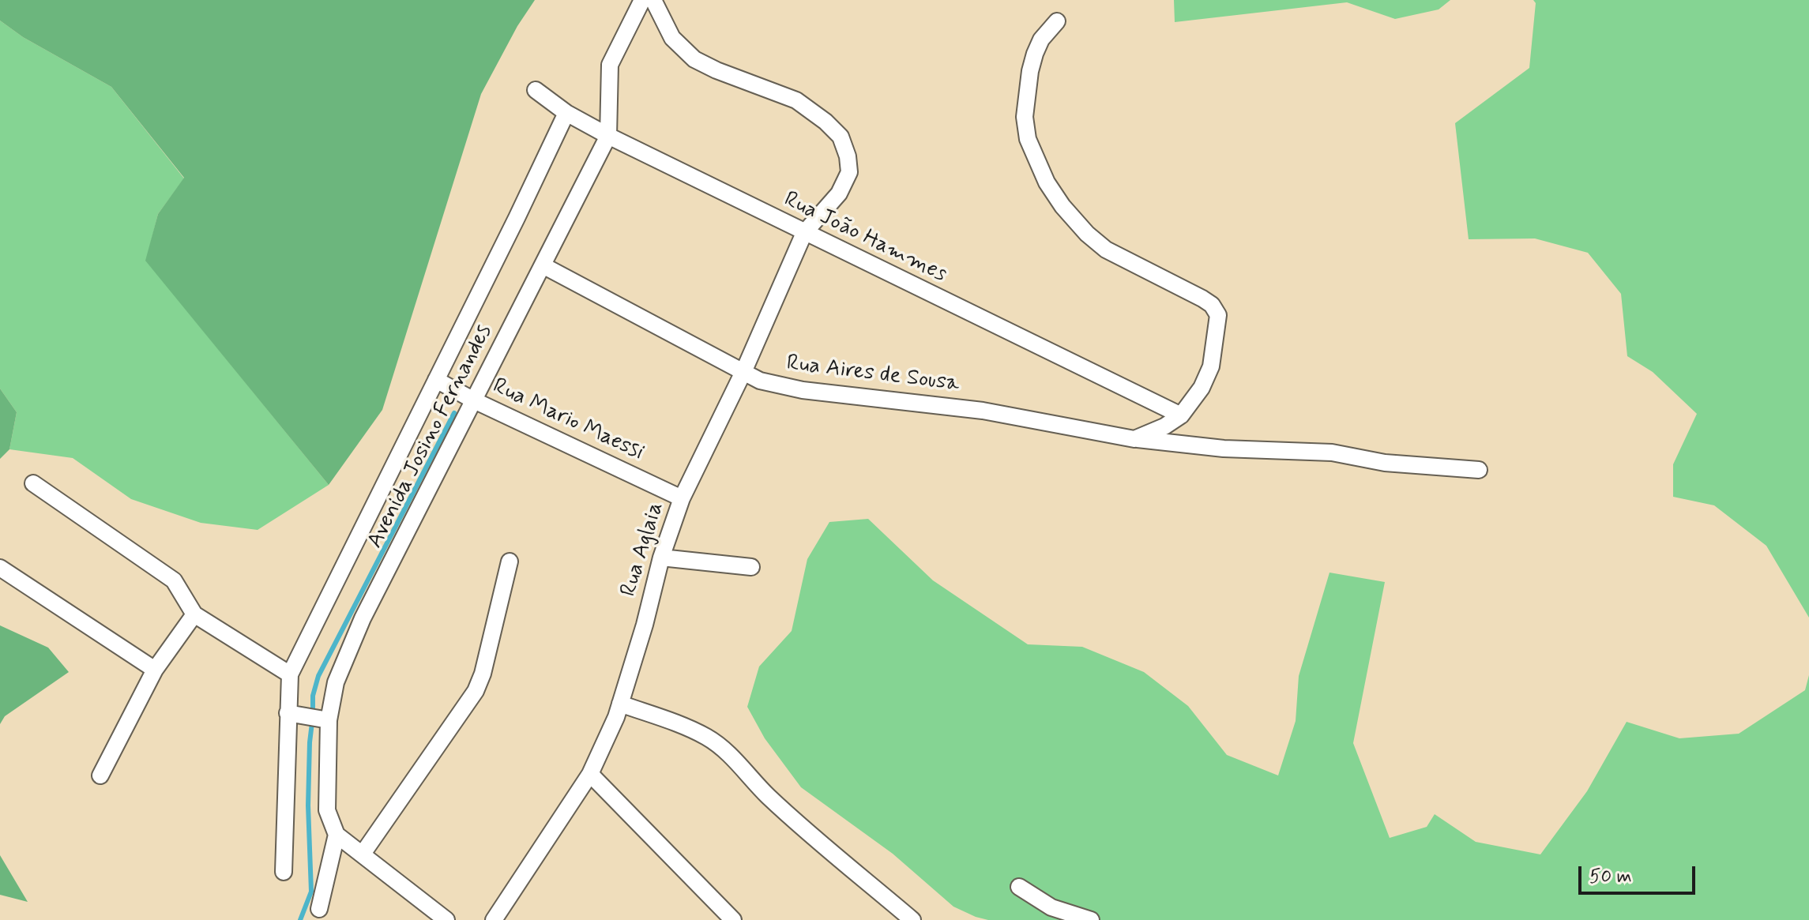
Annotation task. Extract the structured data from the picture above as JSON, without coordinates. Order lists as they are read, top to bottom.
{
  "streets": {
    "street": [
      "Rua João Hammes",
      "Rua Aires de Sousa",
      "Rua Mario Maessi",
      "Avenida Josino Fernandes",
      "Rua Aglaia"
    ]
  },
  "crossings": [
    ["Rua João Hammes", "Avenida Josino Fernandes"],
    ["Rua João Hammes", "Rua Aglaia"],
    ["Rua Aires de Sousa", "Avenida Josino Fernandes"],
    ["Rua Aires de Sousa", "Rua Aglaia"],
    ["Rua Mario Maessi", "Avenida Josino Fernandes"],
    ["Rua Mario Maessi", "Rua Aglaia"]
  ],
  "scale_bar": "50 m"
}
